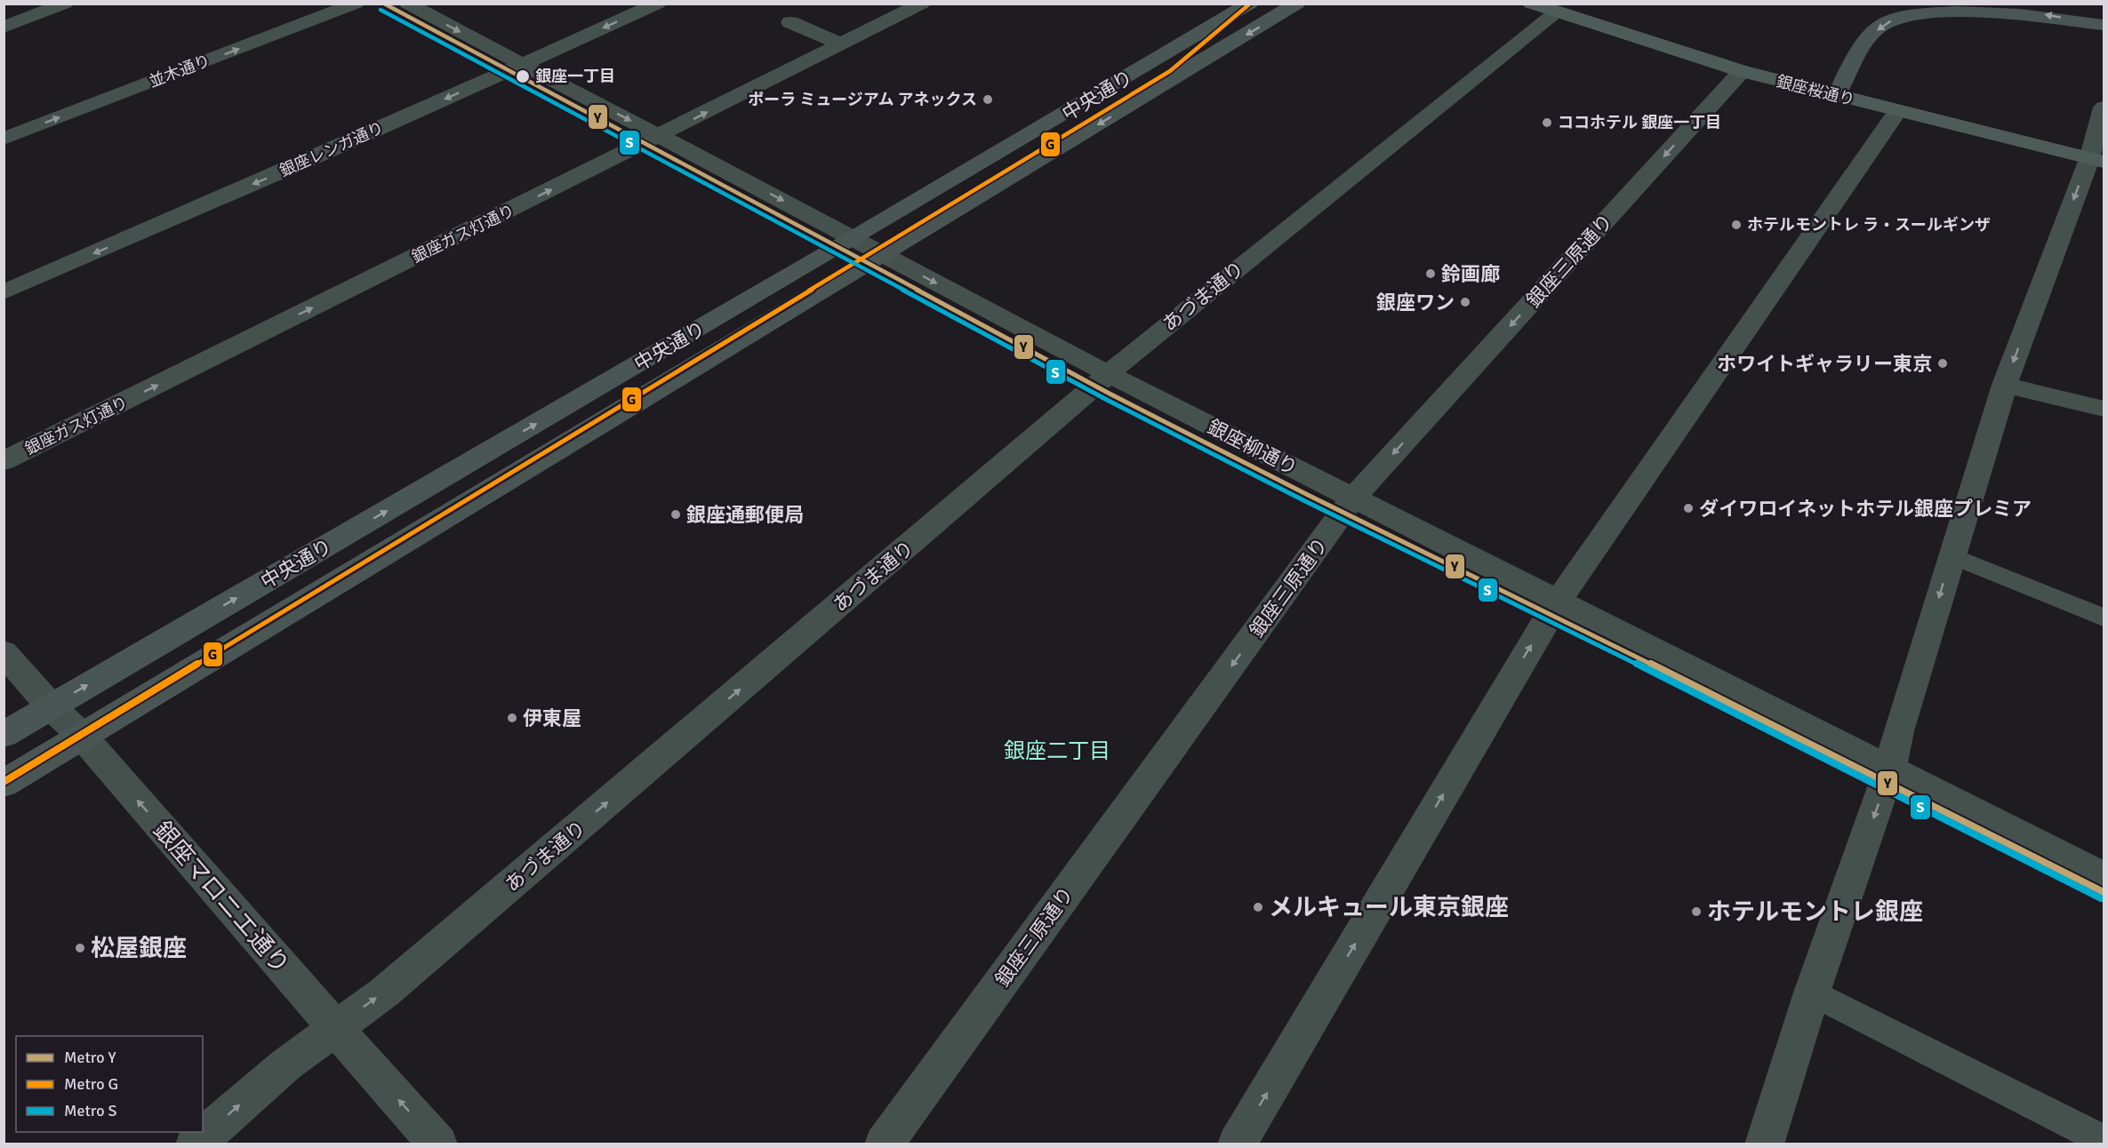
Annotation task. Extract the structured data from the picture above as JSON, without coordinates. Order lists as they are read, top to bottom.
{
  "streets": {
    "highway": ["中央通り"],
    "street": [
      "並木通り",
      "銀座桜通り",
      "銀座レンガ通り",
      "銀座ガス灯通り",
      "銀座三原通り",
      "あづま通り",
      "銀座柳通り",
      "銀座マロニエ通り"
    ]
  },
  "crossings": [
    ["銀座桜通り", "銀座三原通り"],
    ["銀座桜通り", "あづま通り"],
    ["中央通り", "銀座柳通り"],
    ["中央通り", "銀座マロニエ通り"],
    ["銀座レンガ通り", "銀座柳通り"],
    ["銀座ガス灯通り", "銀座柳通り"],
    ["銀座三原通り", "銀座柳通り"],
    ["あづま通り", "銀座柳通り"],
    ["あづま通り", "銀座マロニエ通り"]
  ],
  "one_way": [
    "並木通り",
    "銀座レンガ通り",
    "銀座ガス灯通り",
    "あづま通り",
    "銀座柳通り",
    "銀座マロニエ通り"
  ],
  "districts": ["銀座二丁目"],
  "places": [
    "銀座一丁目",
    "ポーラ ミュージアム アネックス",
    "ココホテル 銀座一丁目",
    "ホテルモントレ ラ・スールギンザ",
    "鈴画廊",
    "銀座ワン",
    "ホワイトギャラリー東京",
    "ダイワロイネットホテル銀座プレミア",
    "銀座通郵便局",
    "伊東屋",
    "メルキュール東京銀座",
    "ホテルモントレ銀座",
    "松屋銀座"
  ],
  "lines": ["metro line Y", "metro line G", "metro line S"],
  "legend": ["Metro Y", "Metro G", "Metro S"]
}
